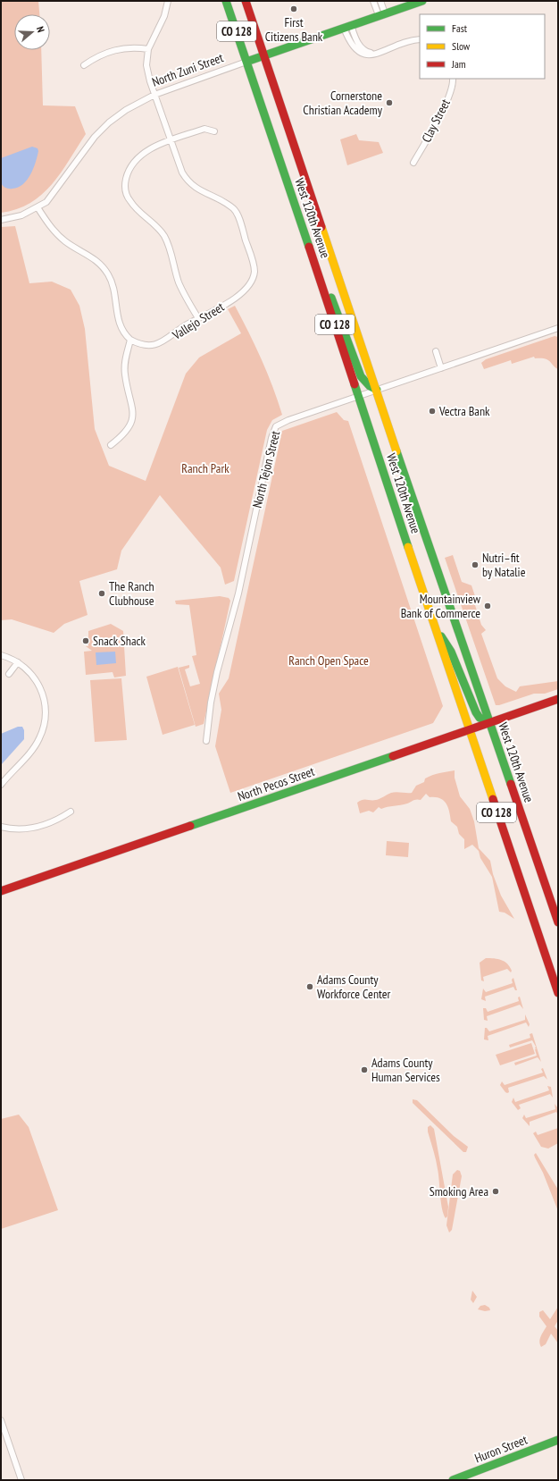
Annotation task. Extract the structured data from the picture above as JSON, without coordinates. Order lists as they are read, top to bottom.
{
  "streets": {
    "main road": [
      "CO 128",
      "North Zuni Street",
      "West 120th Avenue",
      "North Pecos Street",
      "Huron Street"
    ],
    "street": ["Clay Street", "Vallejo Street", "North Tejon Street"]
  },
  "crossings": [
    ["North Zuni Street", "West 120th Avenue"],
    ["West 120th Avenue", "North Tejon Street"],
    ["West 120th Avenue", "North Pecos Street"]
  ],
  "parks": ["Ranch Park", "Ranch Open Space"],
  "places": [
    "First Citizens Bank",
    "Cornerstone Christian Academy",
    "Vectra Bank",
    "Nutri–fit by Natalie",
    "The Ranch Clubhouse",
    "Mountainview Bank of Commerce",
    "Snack Shack",
    "Adams County Workforce Center",
    "Adams County Human Services",
    "Smoking Area"
  ],
  "legend": ["Fast", "Slow", "Jam"],
  "north": "right"
}
